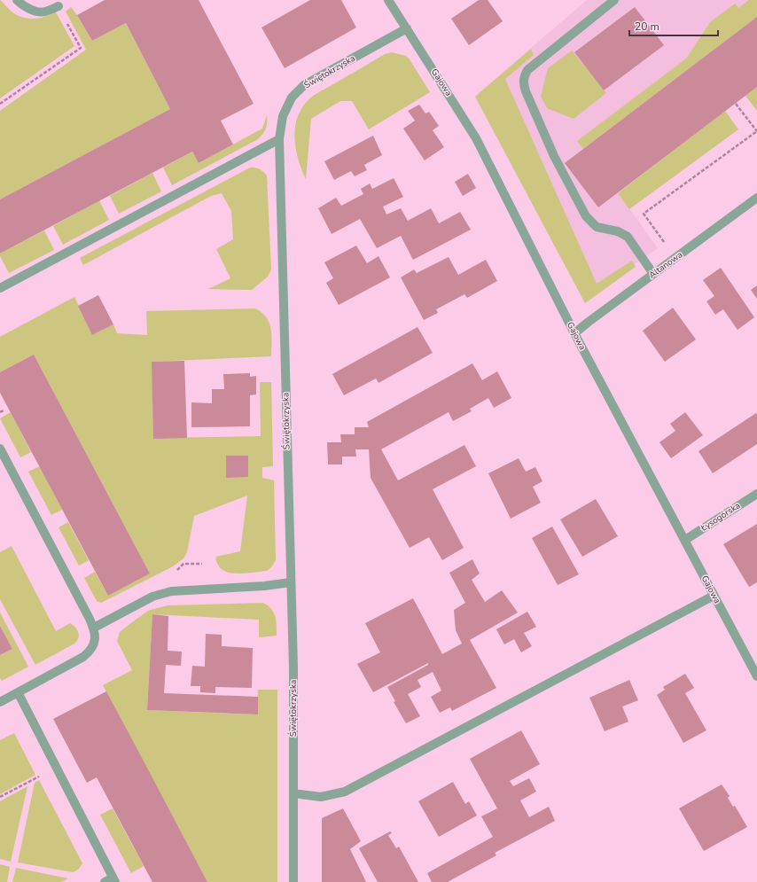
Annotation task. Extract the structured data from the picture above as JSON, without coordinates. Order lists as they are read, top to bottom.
{
  "streets": {
    "street": [
      "Świętokrzyska",
      "Gajowa",
      "Altanowa",
      "Łysogórska"
    ]
  },
  "crossings": [
    ["Świętokrzyska", "Gajowa"],
    ["Gajowa", "Altanowa"],
    ["Gajowa", "Łysogórska"]
  ],
  "scale_bar": "20 m"
}
